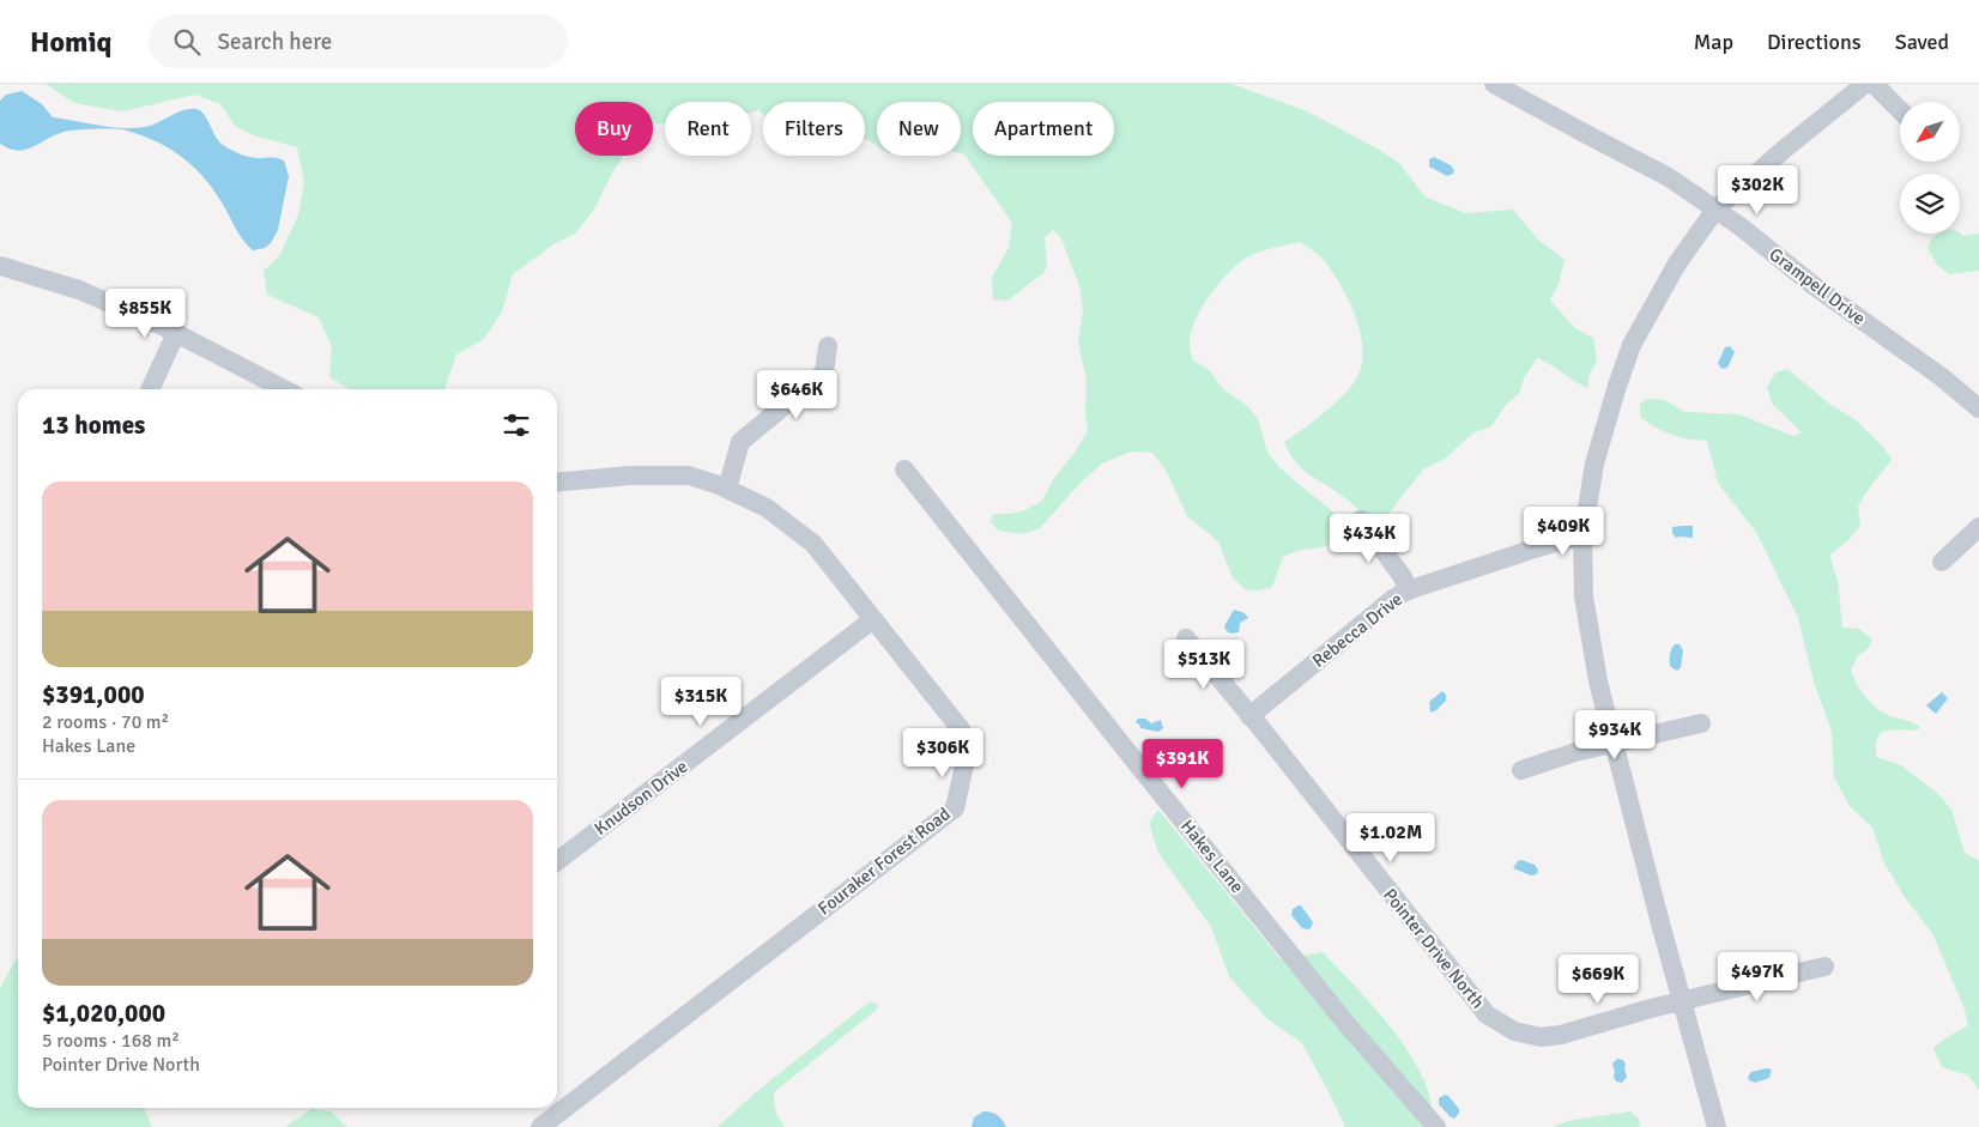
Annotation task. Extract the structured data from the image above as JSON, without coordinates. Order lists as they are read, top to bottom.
{
  "streets": {
    "street": [
      "Grampell Drive",
      "Rebecca Drive",
      "Knudson Drive",
      "Hakes Lane",
      "Fouraker Forest Road",
      "Pointer Drive North"
    ]
  },
  "crossings": [
    ["Rebecca Drive", "Pointer Drive North"],
    ["Knudson Drive", "Fouraker Forest Road"]
  ],
  "north": "bottom left",
  "page": {
    "header": "Homiq",
    "search": "Search here",
    "nav": ["Map", "Directions", "Saved"],
    "chip": [
      "Buy",
      "Rent",
      "Filters",
      "New",
      "Apartment"
    ],
    "price": [
      "$302K",
      "$855K",
      "$646K",
      "$409K",
      "$434K",
      "$513K",
      "$315K",
      "$934K",
      "$306K",
      "$391K",
      "$1.02M",
      "$497K",
      "$669K"
    ],
    "heading": "13 homes",
    "list": [
      {
        "name": "$391,000",
        "note": "2 rooms · 70 m² · Hakes Lane"
      },
      {
        "name": "$1,020,000",
        "note": "5 rooms · 168 m² · Pointer Drive North"
      }
    ]
  }
}
